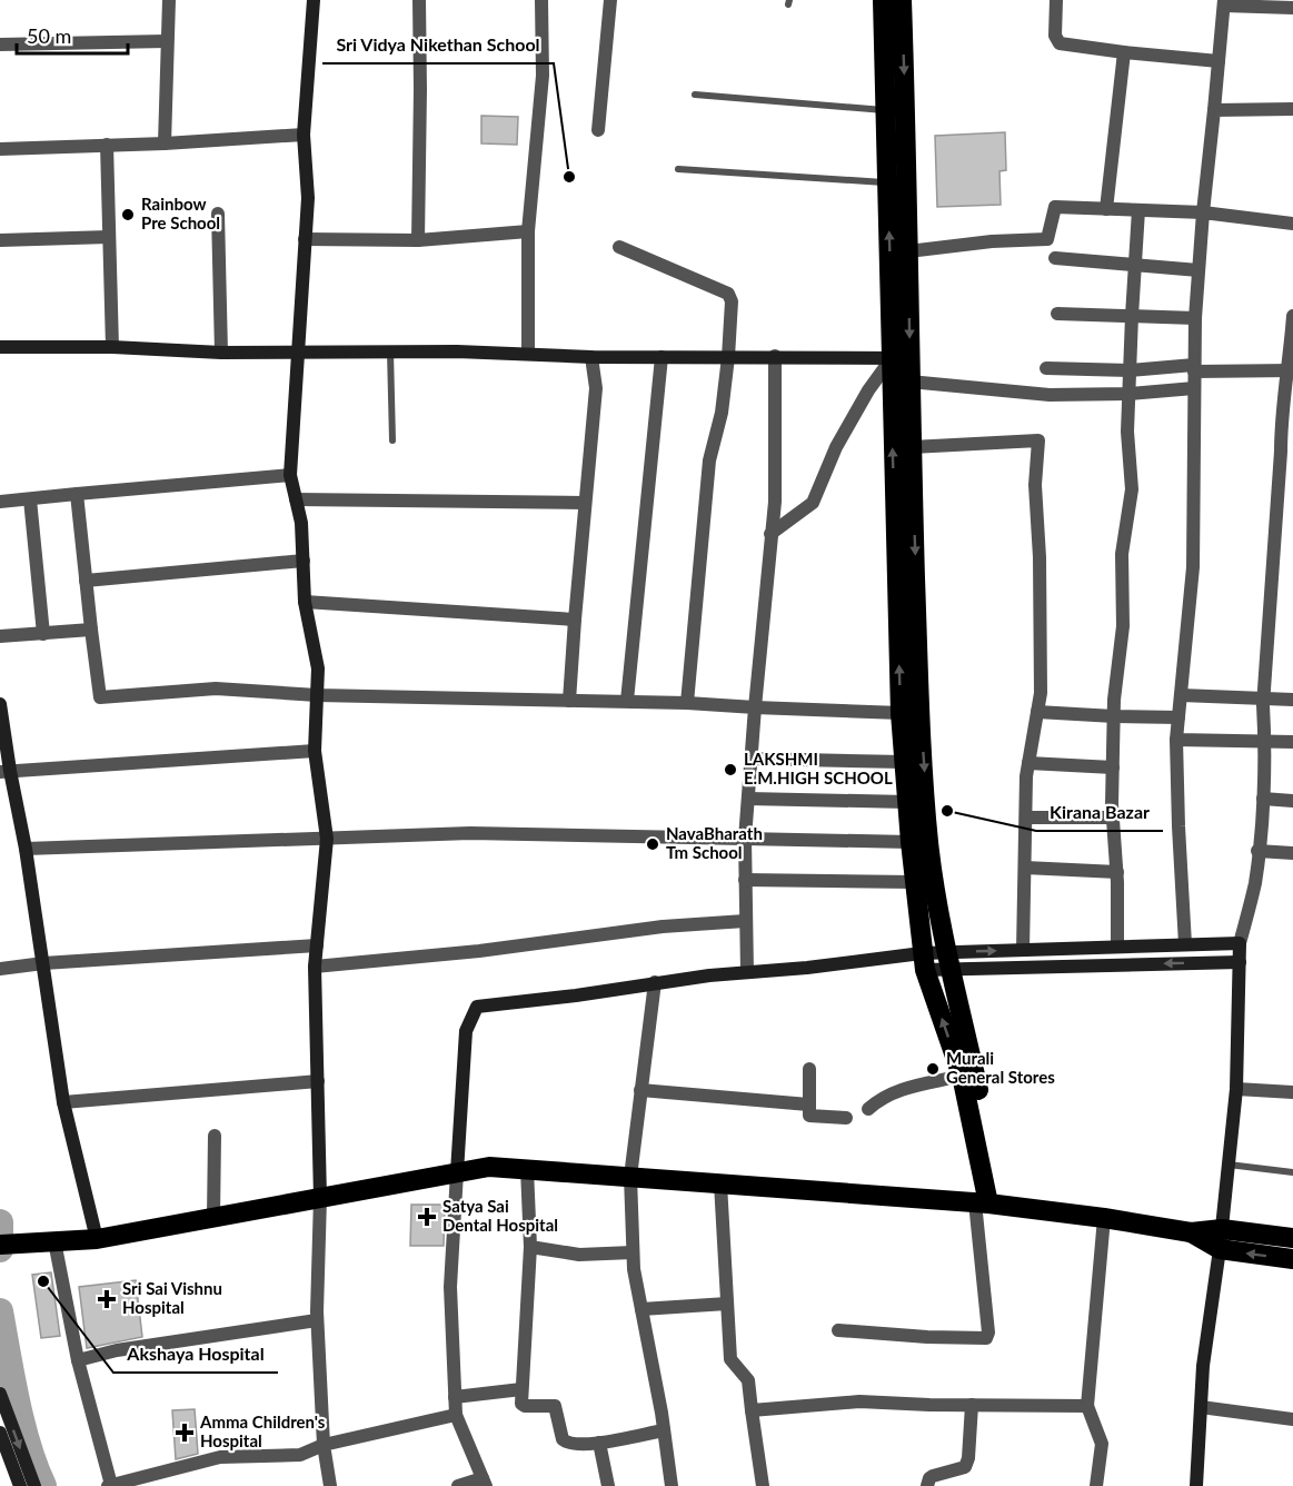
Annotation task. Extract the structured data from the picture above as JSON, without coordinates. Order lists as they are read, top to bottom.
{
  "places": {
    "other": [
      "Sri Vidya Nikethan School",
      "Rainbow Pre School",
      "LAKSHMI E.M.HIGH SCHOOL",
      "Kirana Bazar",
      "NavaBharath Tm School",
      "Murali General Stores",
      "Akshaya Hospital"
    ],
    "health": ["Satya Sai Dental Hospital", "Sri Sai Vishnu Hospital", "Amma Children's Hospital"]
  },
  "scale_bar": "50 m"
}
